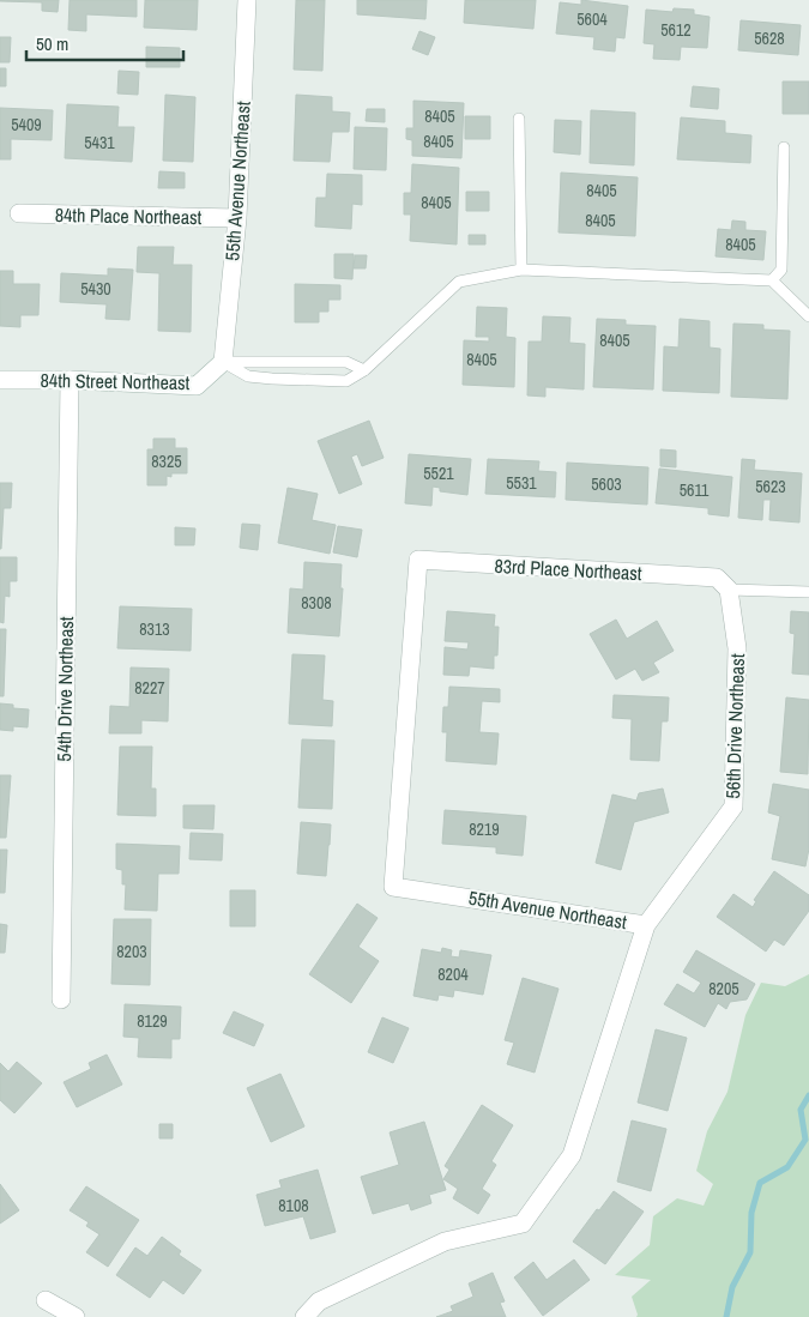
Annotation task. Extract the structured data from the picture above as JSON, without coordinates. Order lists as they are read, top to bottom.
{
  "streets": {
    "street": [
      "55th Avenue Northeast",
      "84th Place Northeast",
      "84th Street Northeast",
      "83rd Place Northeast",
      "54th Drive Northeast",
      "56th Drive Northeast"
    ]
  },
  "crossings": [
    ["55th Avenue Northeast", "84th Place Northeast"],
    ["55th Avenue Northeast", "84th Street Northeast"],
    ["55th Avenue Northeast", "83rd Place Northeast"],
    ["55th Avenue Northeast", "56th Drive Northeast"],
    ["84th Street Northeast", "54th Drive Northeast"],
    ["83rd Place Northeast", "56th Drive Northeast"]
  ],
  "house_numbers": [
    "5604",
    "5612",
    "5628",
    "8405",
    "5409",
    "8405",
    "5431",
    "8405",
    "8405",
    "8405",
    "8405",
    "5430",
    "8405",
    "8405",
    "8325",
    "5521",
    "5531",
    "5603",
    "5623",
    "5611",
    "8308",
    "8313",
    "8227",
    "8219",
    "8203",
    "8204",
    "8205",
    "8129",
    "8108"
  ],
  "scale_bar": "50 m"
}
